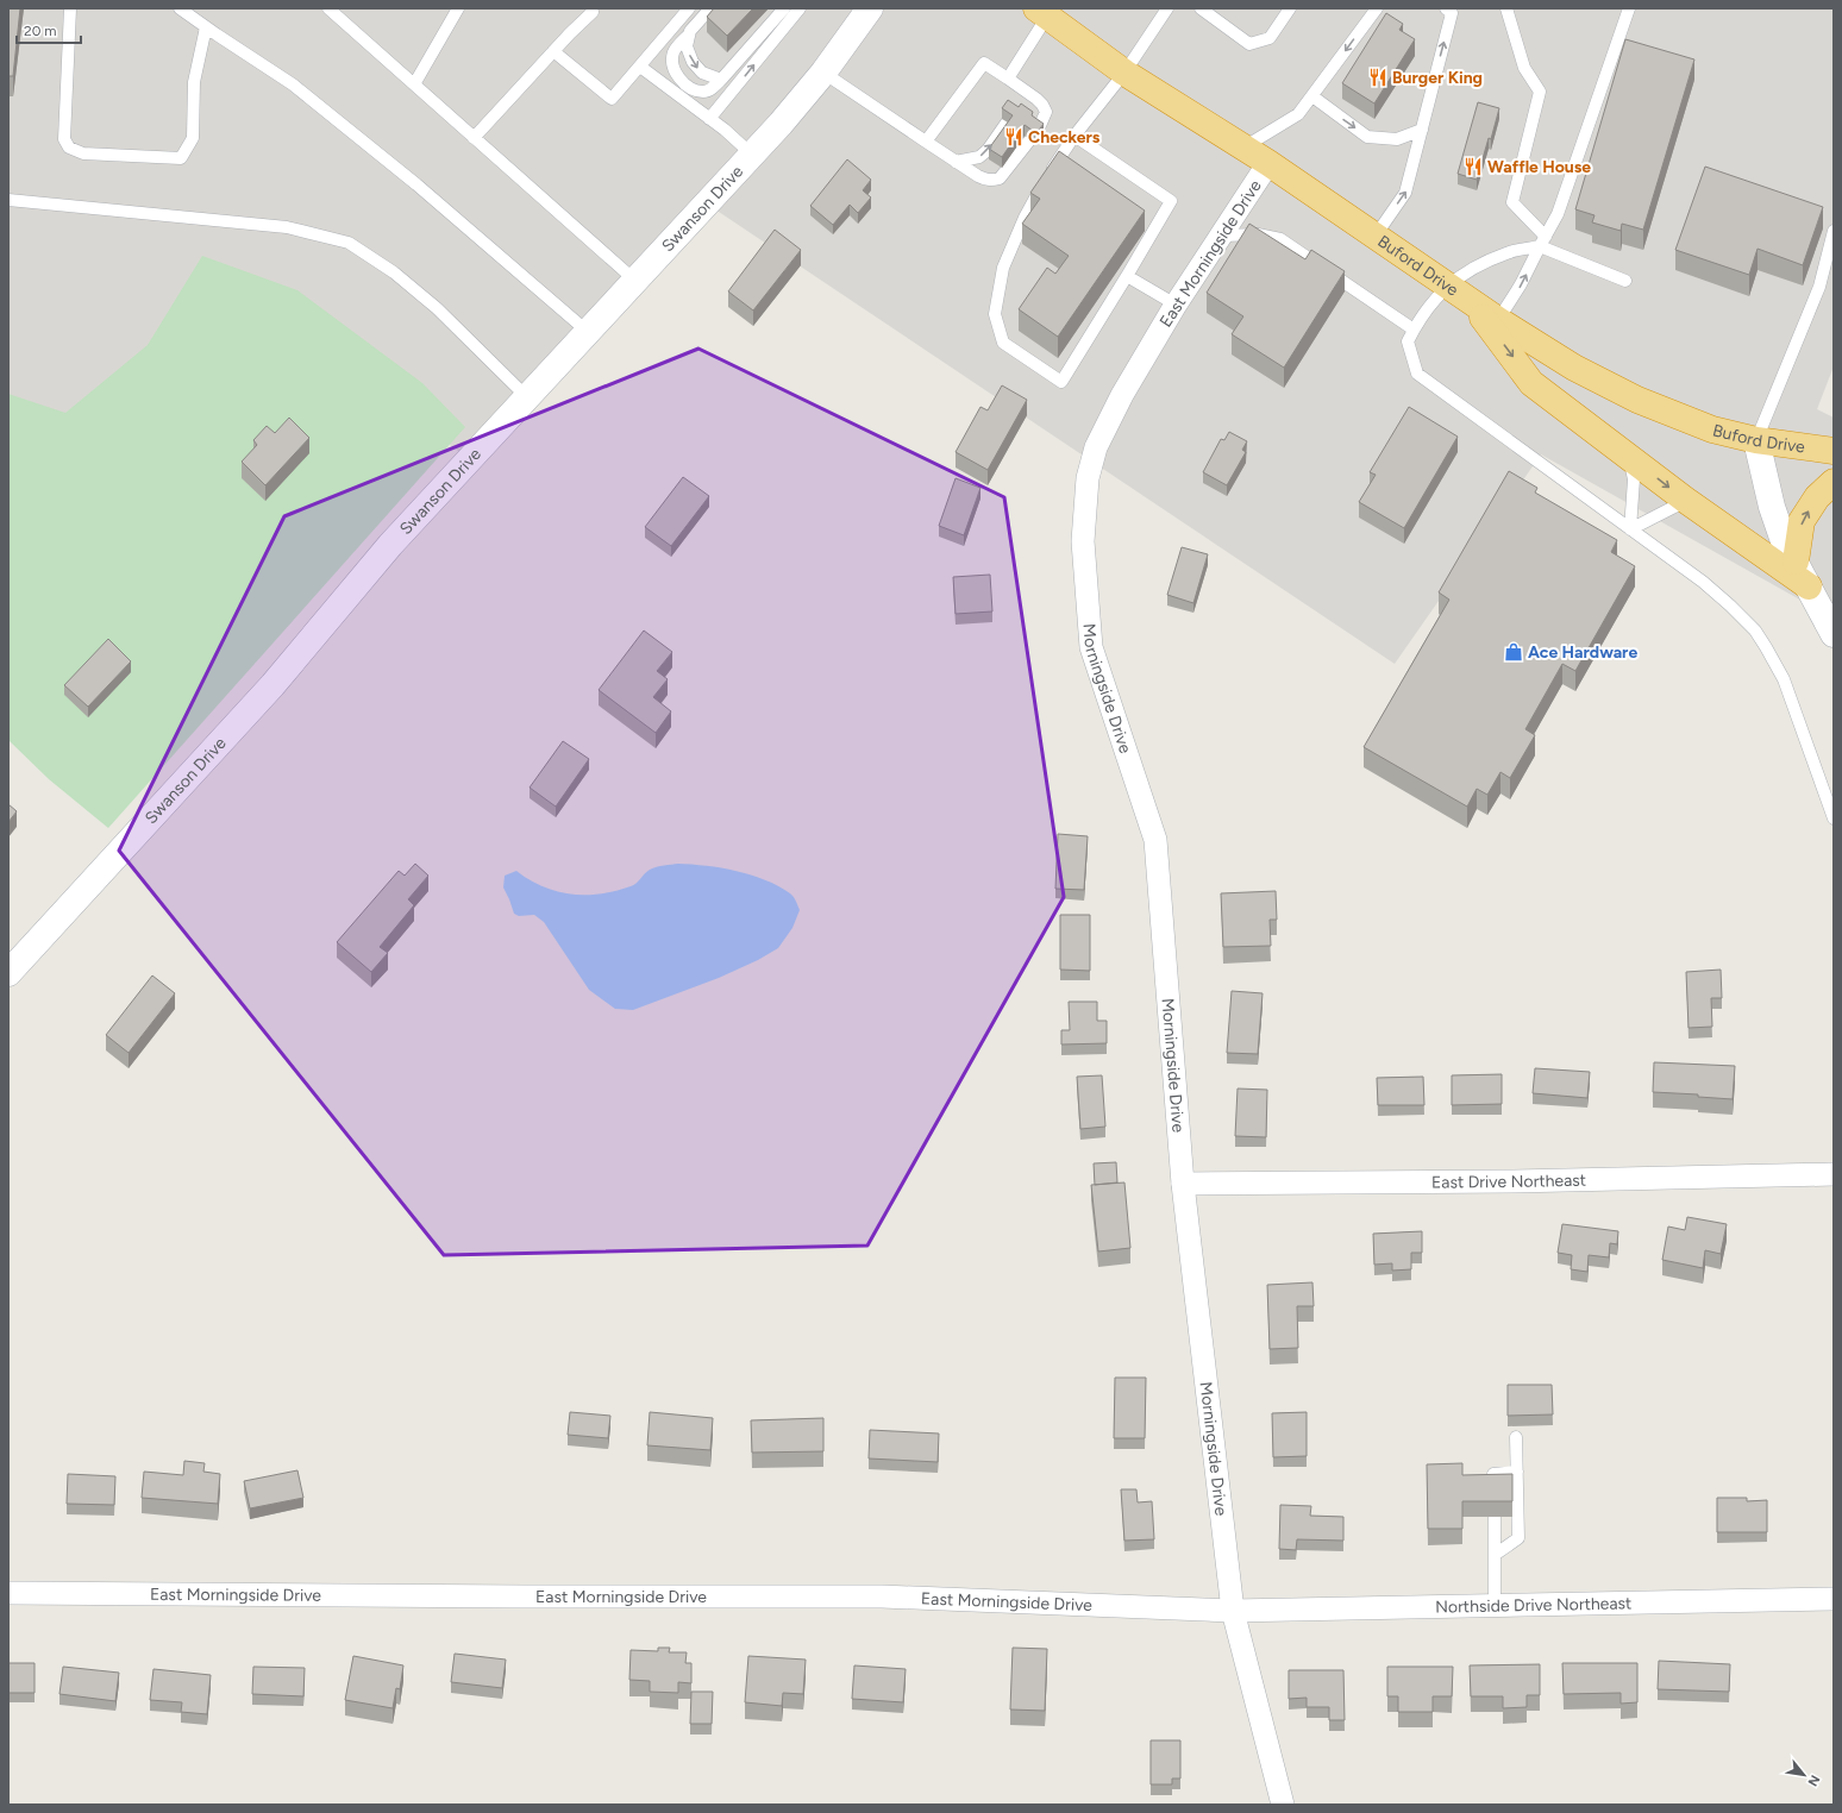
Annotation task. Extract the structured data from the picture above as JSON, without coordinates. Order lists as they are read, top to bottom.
{
  "streets": {
    "highway": ["Buford Drive"],
    "street": [
      "Swanson Drive",
      "East Morningside Drive",
      "Morningside Drive",
      "East Drive Northeast",
      "Northside Drive Northeast"
    ]
  },
  "crossings": [
    ["East Morningside Drive", "Buford Drive"],
    ["East Morningside Drive", "Morningside Drive"],
    ["East Morningside Drive", "Northside Drive Northeast"],
    ["Morningside Drive", "East Drive Northeast"],
    ["Morningside Drive", "Northside Drive Northeast"]
  ],
  "places": {
    "restaurant": ["Burger King", "Checkers", "Waffle House"],
    "shop": ["Ace Hardware"]
  },
  "scale_bar": "20 m",
  "north": "bottom right"
}
